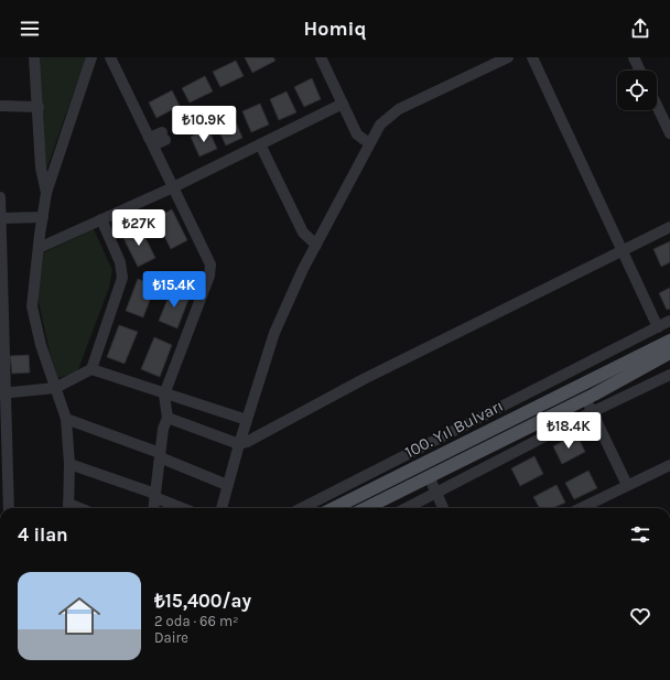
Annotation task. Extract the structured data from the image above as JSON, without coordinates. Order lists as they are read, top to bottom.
{
  "streets": {
    "main road": ["100. Yıl Bulvarı"]
  },
  "page": {
    "header": "Homiq",
    "price": [
      "₺10.9K",
      "₺27K",
      "₺15.4K",
      "₺18.4K"
    ],
    "heading": "4 ilan",
    "list": [
      {
        "name": "₺15,400/ay",
        "note": "2 oda · 66 m² · Daire"
      }
    ]
  }
}
